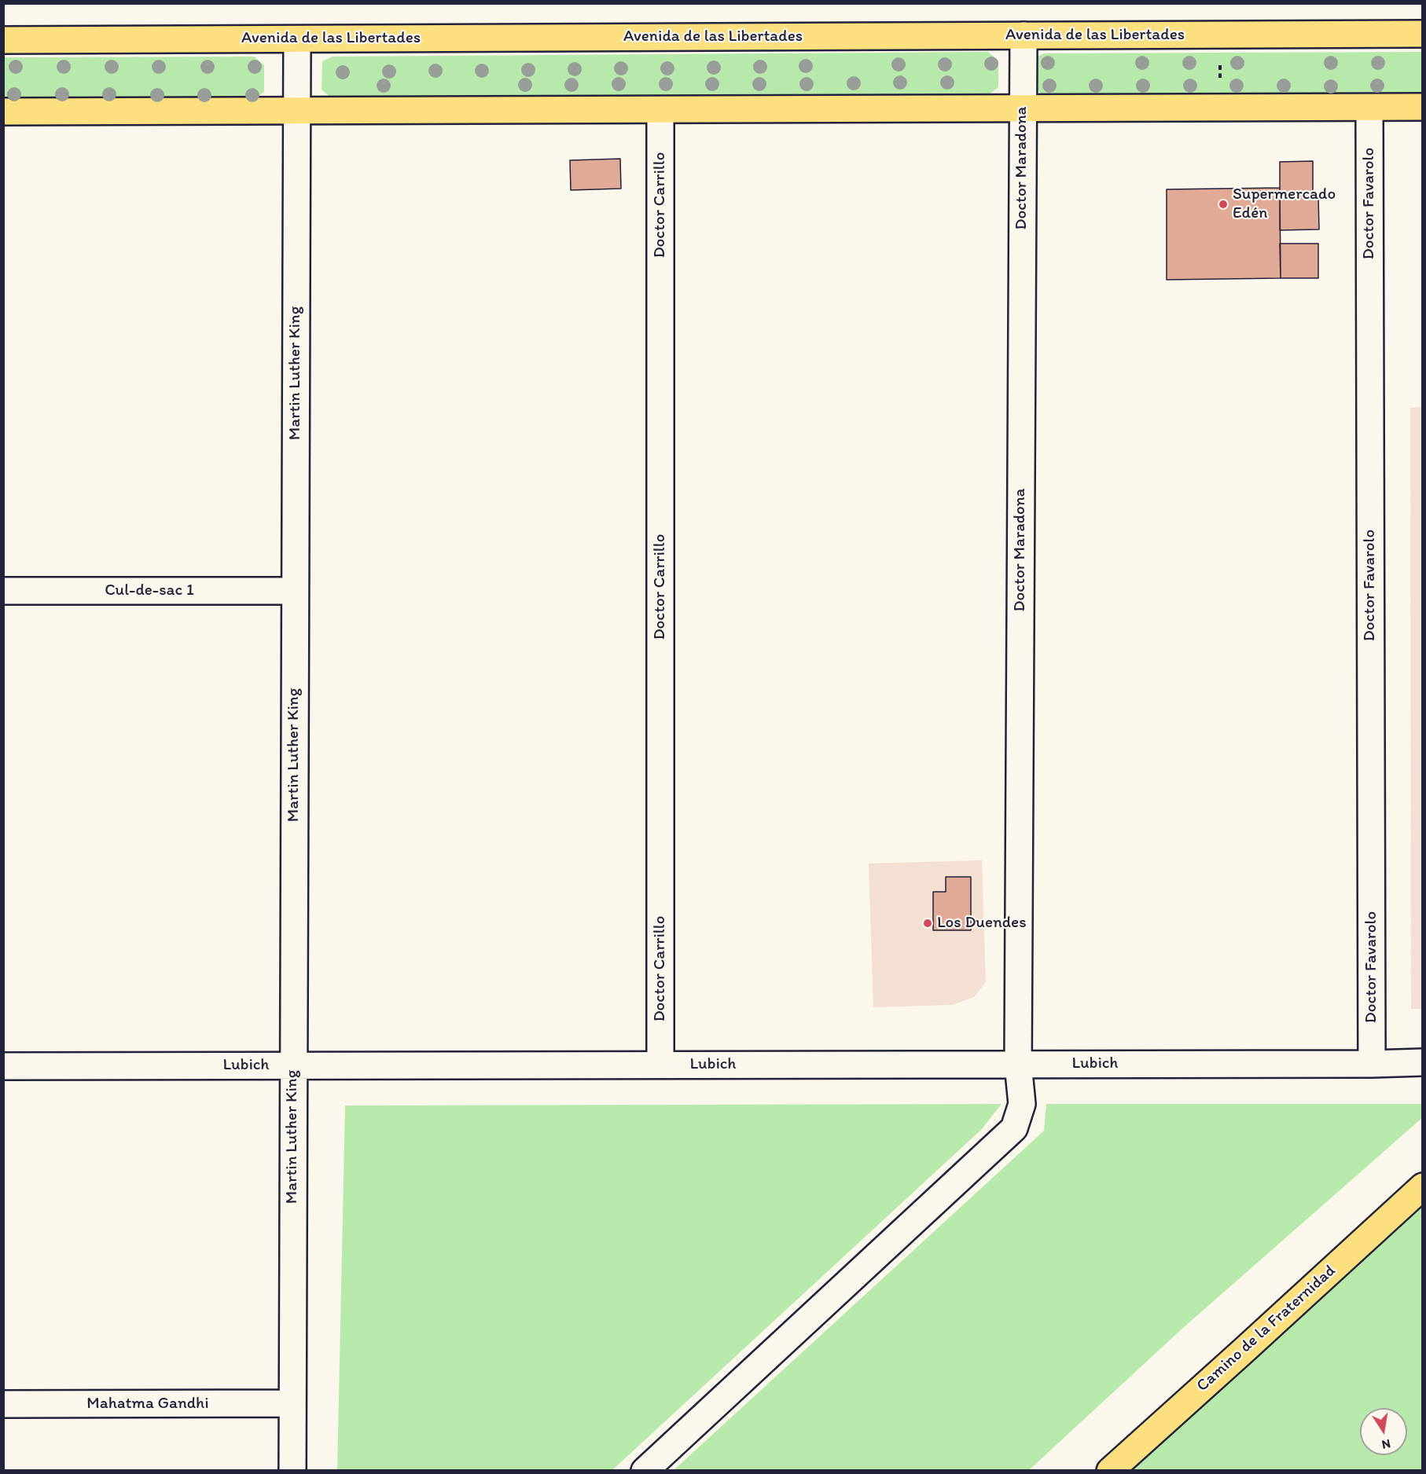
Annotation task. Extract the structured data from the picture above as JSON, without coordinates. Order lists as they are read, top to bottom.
{
  "streets": {
    "main road": ["Avenida de las Libertades", "Camino de la Fraternidad"],
    "street": [
      "Doctor Maradona",
      "Doctor Favarolo",
      "Doctor Carrillo",
      "Martin Luther King",
      "Cul-de-sac 1",
      "Lubich",
      "Mahatma Gandhi"
    ]
  },
  "crossings": [
    ["Avenida de las Libertades", "Doctor Maradona"],
    ["Avenida de las Libertades", "Martin Luther King"],
    ["Doctor Maradona", "Lubich"],
    ["Doctor Favarolo", "Lubich"],
    ["Doctor Carrillo", "Lubich"],
    ["Martin Luther King", "Cul-de-sac 1"],
    ["Martin Luther King", "Lubich"],
    ["Martin Luther King", "Mahatma Gandhi"]
  ],
  "places": ["Supermercado Edén", "Los Duendes"],
  "north": "bottom"
}
